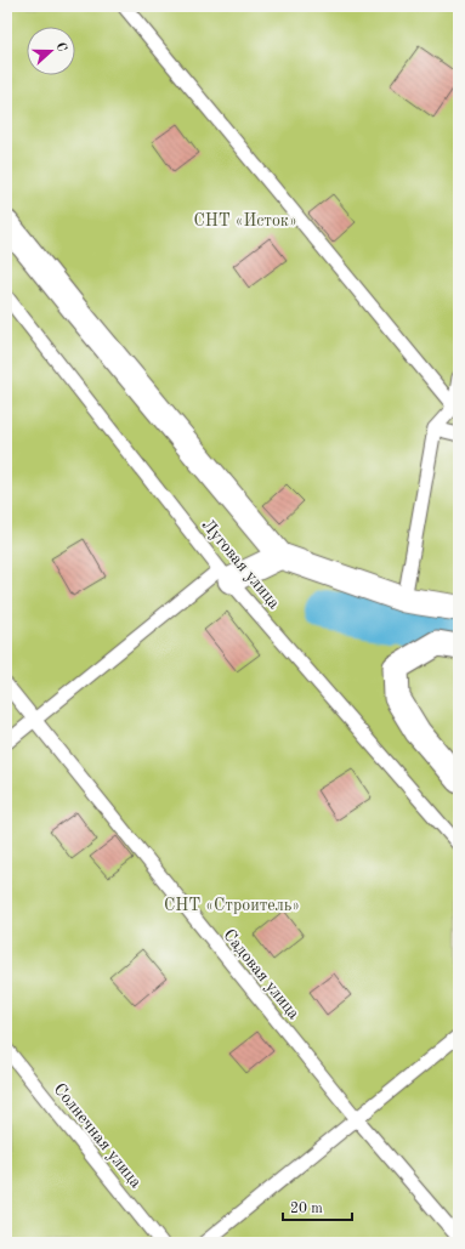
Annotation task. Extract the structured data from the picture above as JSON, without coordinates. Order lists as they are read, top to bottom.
{
  "streets": {
    "lane": ["Луговая улица", "Садовая улица", "Солнечная улица"]
  },
  "parks": ["СНТ «Исток»", "СНТ «Строитель»"],
  "scale_bar": "20 m",
  "north": "right"
}
